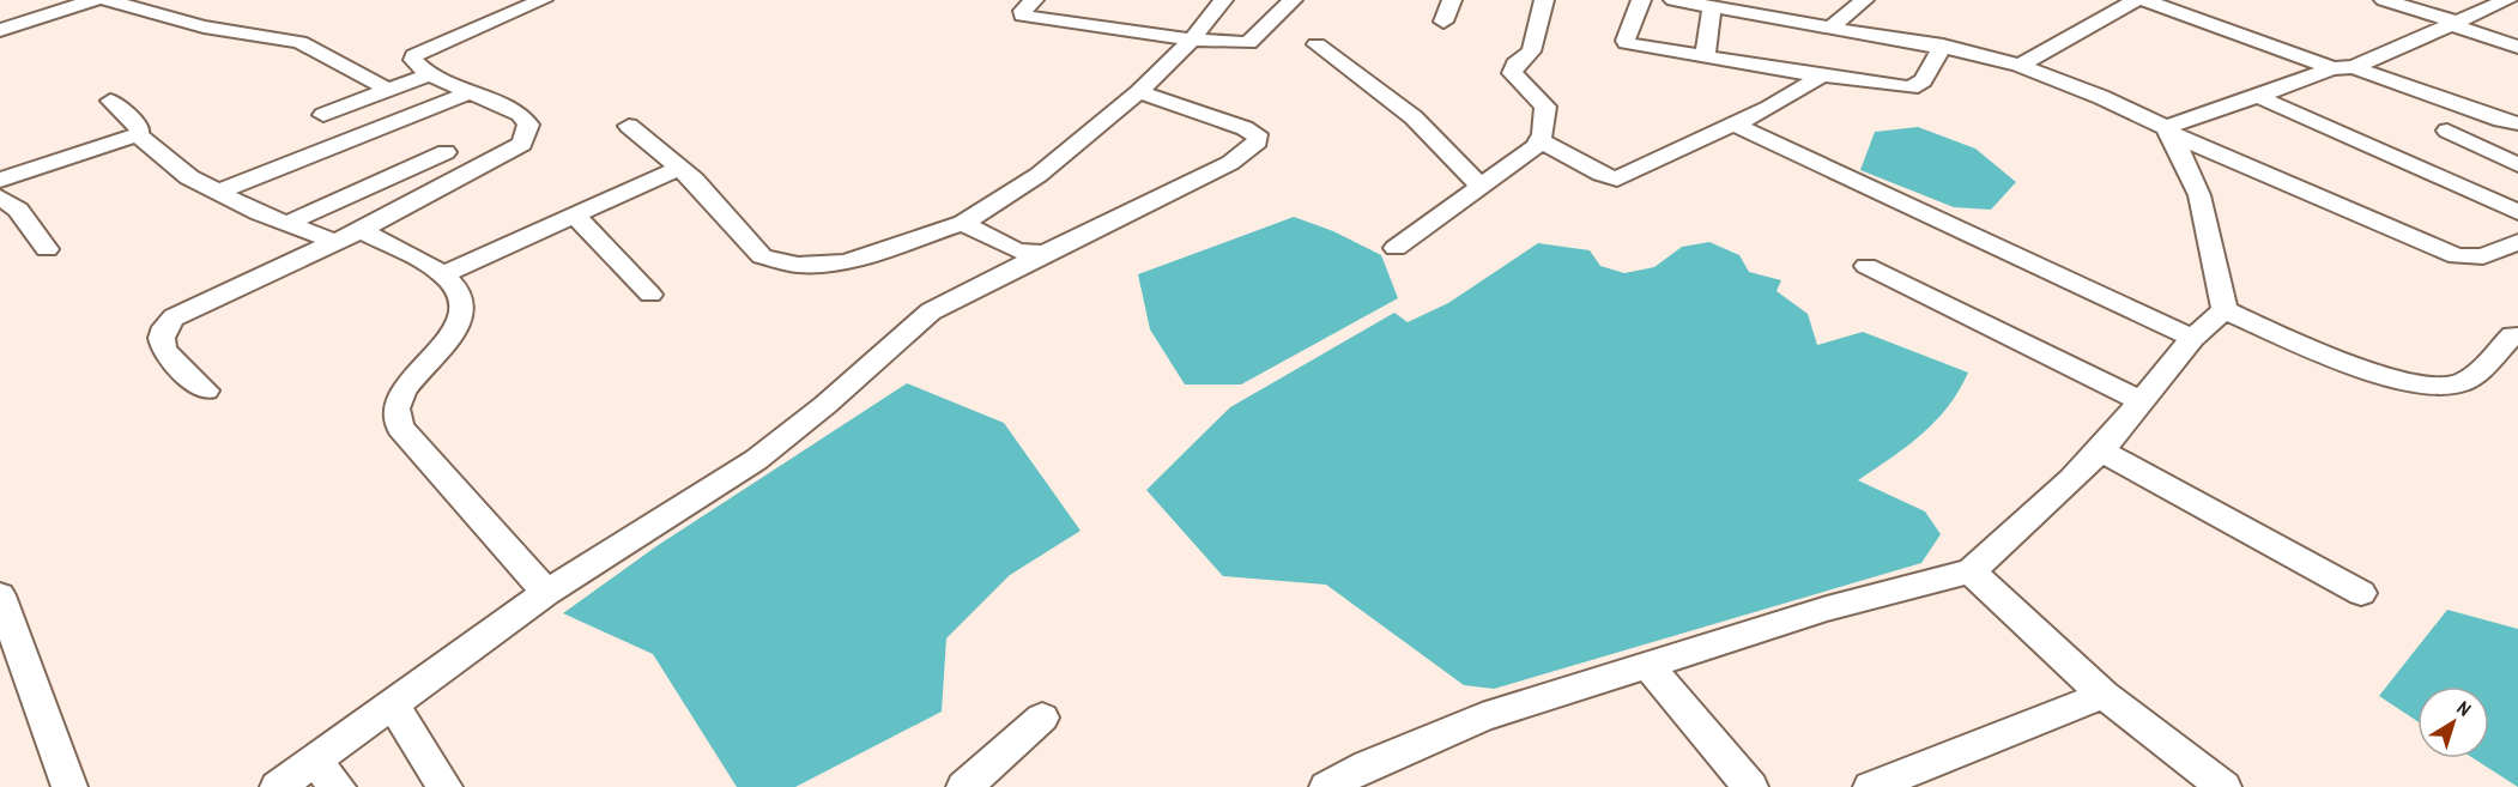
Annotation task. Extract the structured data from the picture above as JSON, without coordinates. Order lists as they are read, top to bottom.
{
  "north": "top right"
}
